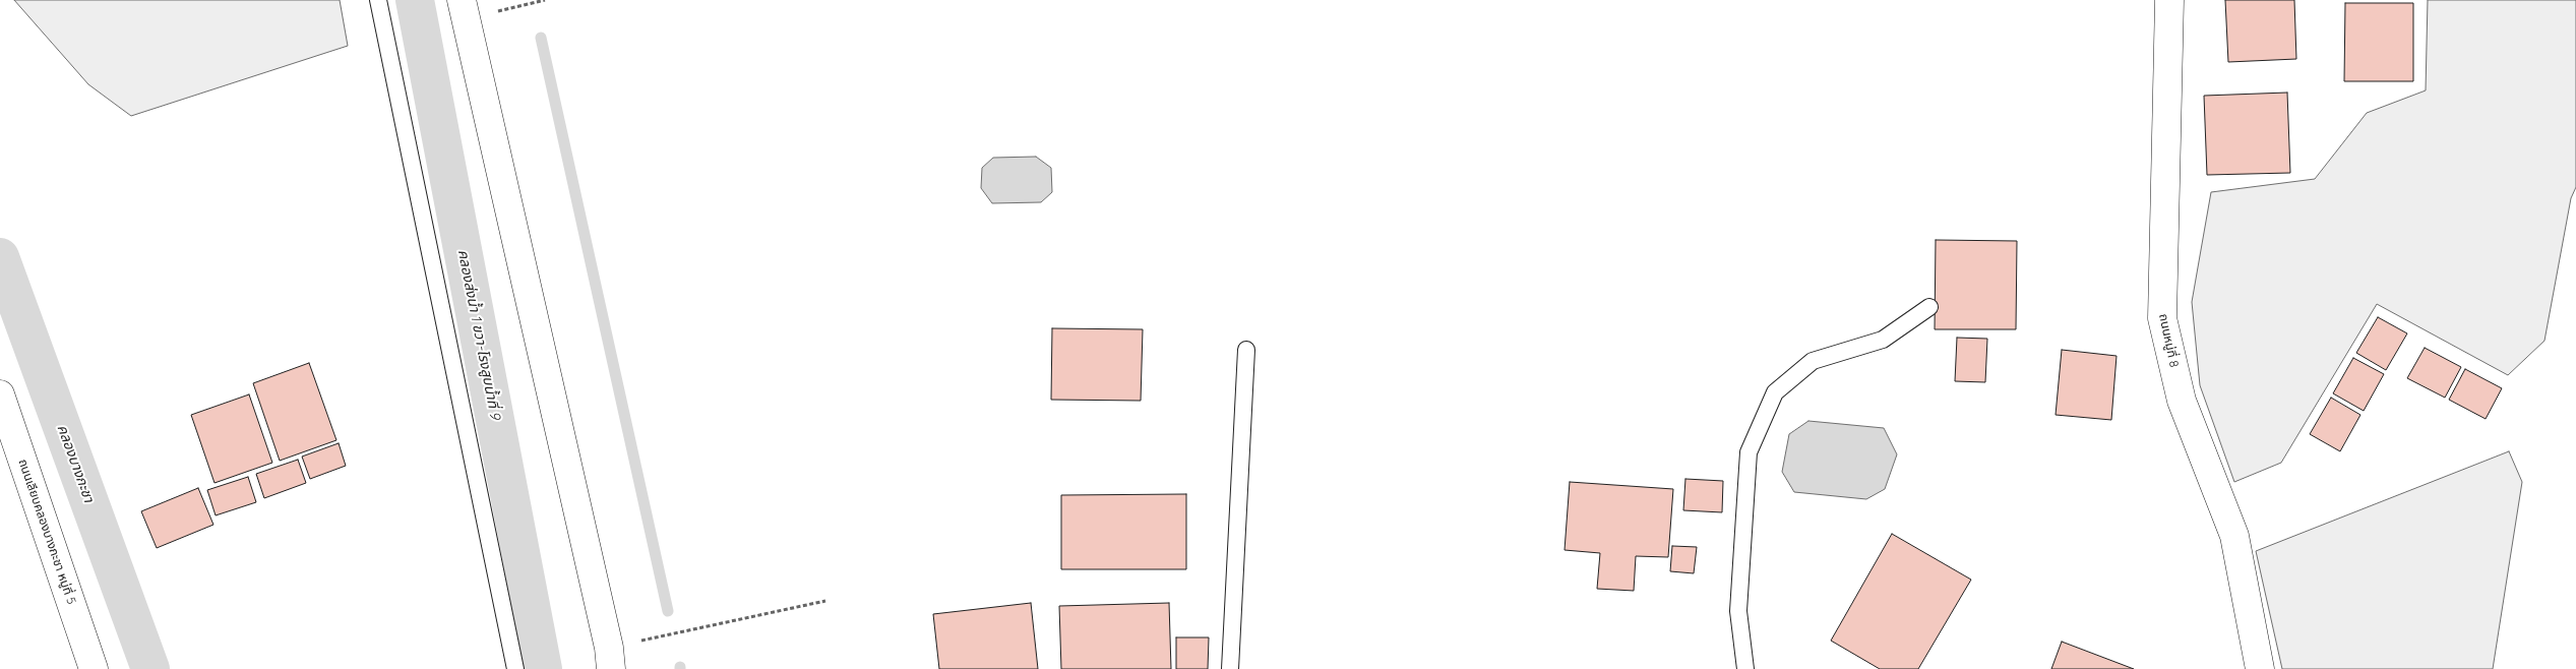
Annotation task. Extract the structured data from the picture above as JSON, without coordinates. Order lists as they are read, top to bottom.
{
  "streets": {
    "street": ["ถนนหมู่ที่ 8", "ถนนเลียบคลองบางกะชา หมู่ที่ 5"]
  },
  "water": ["คลองส่งน้ำ 1 ขวา-โรงสูบน้ำที่ 9", "คลองบางกะชา"]
}
